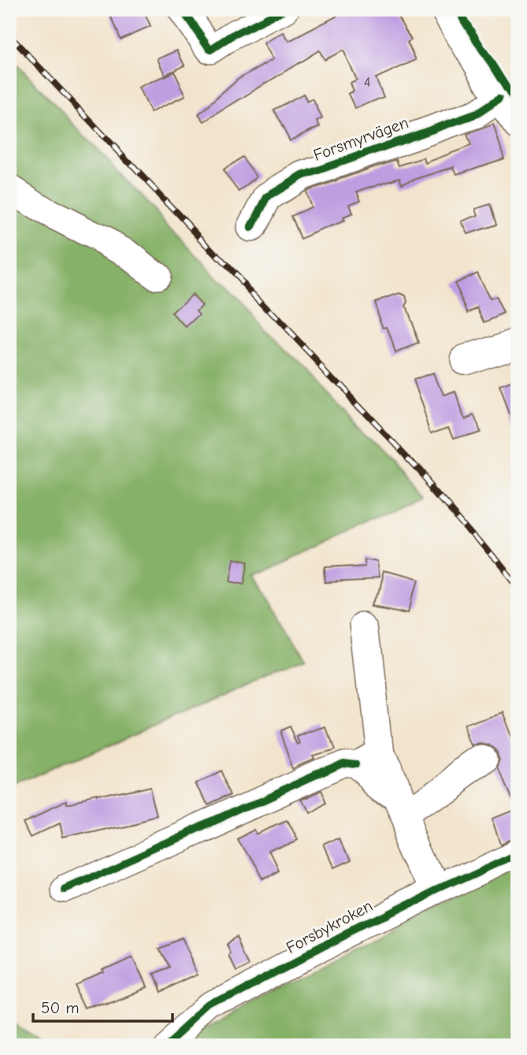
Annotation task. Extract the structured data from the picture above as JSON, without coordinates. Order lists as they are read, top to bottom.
{
  "streets": {
    "street": ["Forsmyrvägen", "Forsbykroken"]
  },
  "house_numbers": ["4"],
  "scale_bar": "50 m"
}
